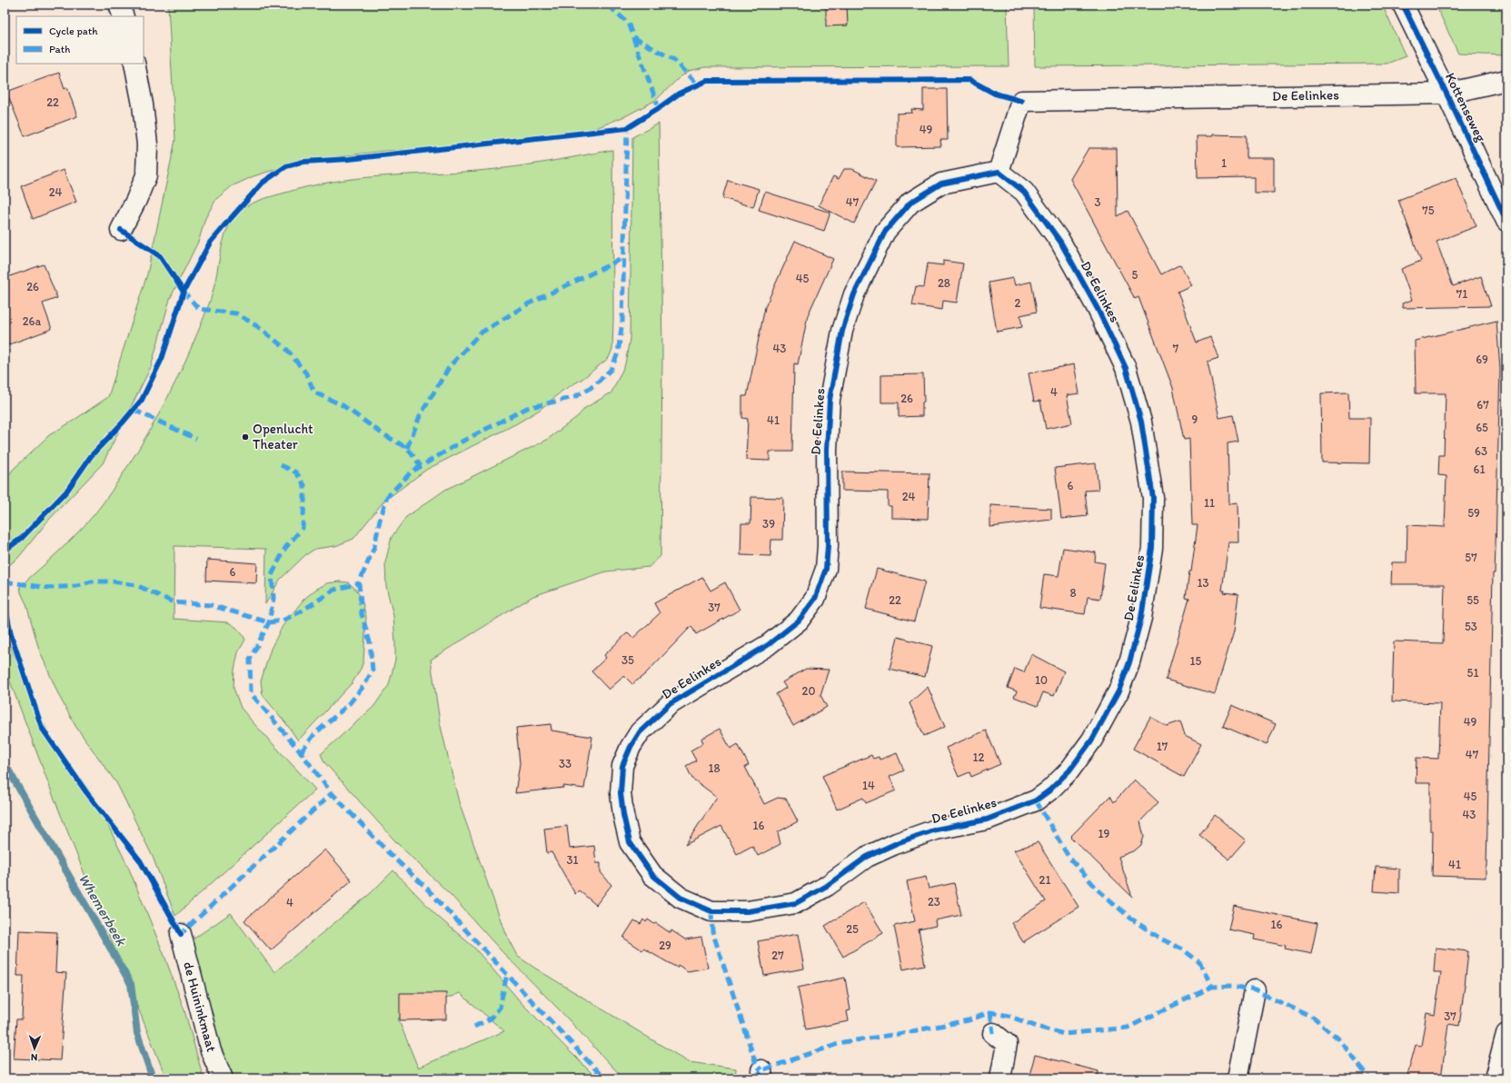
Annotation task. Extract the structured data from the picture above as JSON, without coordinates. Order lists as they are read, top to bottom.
{
  "streets": {
    "street": ["De Eelinkes", "Kottenseweg", "de Huininkmaat"]
  },
  "crossings": [
    ["De Eelinkes", "Kottenseweg"]
  ],
  "water": ["Whemerbeek"],
  "places": ["Openlucht Theater"],
  "house_numbers": [
    "22",
    "49",
    "1",
    "24",
    "47",
    "3",
    "75",
    "5",
    "45",
    "28",
    "26",
    "71",
    "2",
    "26a",
    "43",
    "7",
    "69",
    "4",
    "26",
    "67",
    "9",
    "41",
    "65",
    "63",
    "61",
    "6",
    "24",
    "11",
    "59",
    "39",
    "57",
    "6",
    "13",
    "8",
    "22",
    "55",
    "37",
    "53",
    "35",
    "15",
    "51",
    "10",
    "20",
    "49",
    "17",
    "47",
    "12",
    "33",
    "18",
    "14",
    "45",
    "43",
    "16",
    "19",
    "31",
    "41",
    "21",
    "23",
    "4",
    "16",
    "25",
    "29",
    "27",
    "37"
  ],
  "legend": ["Cycle path", "Path"],
  "north": "bottom"
}
